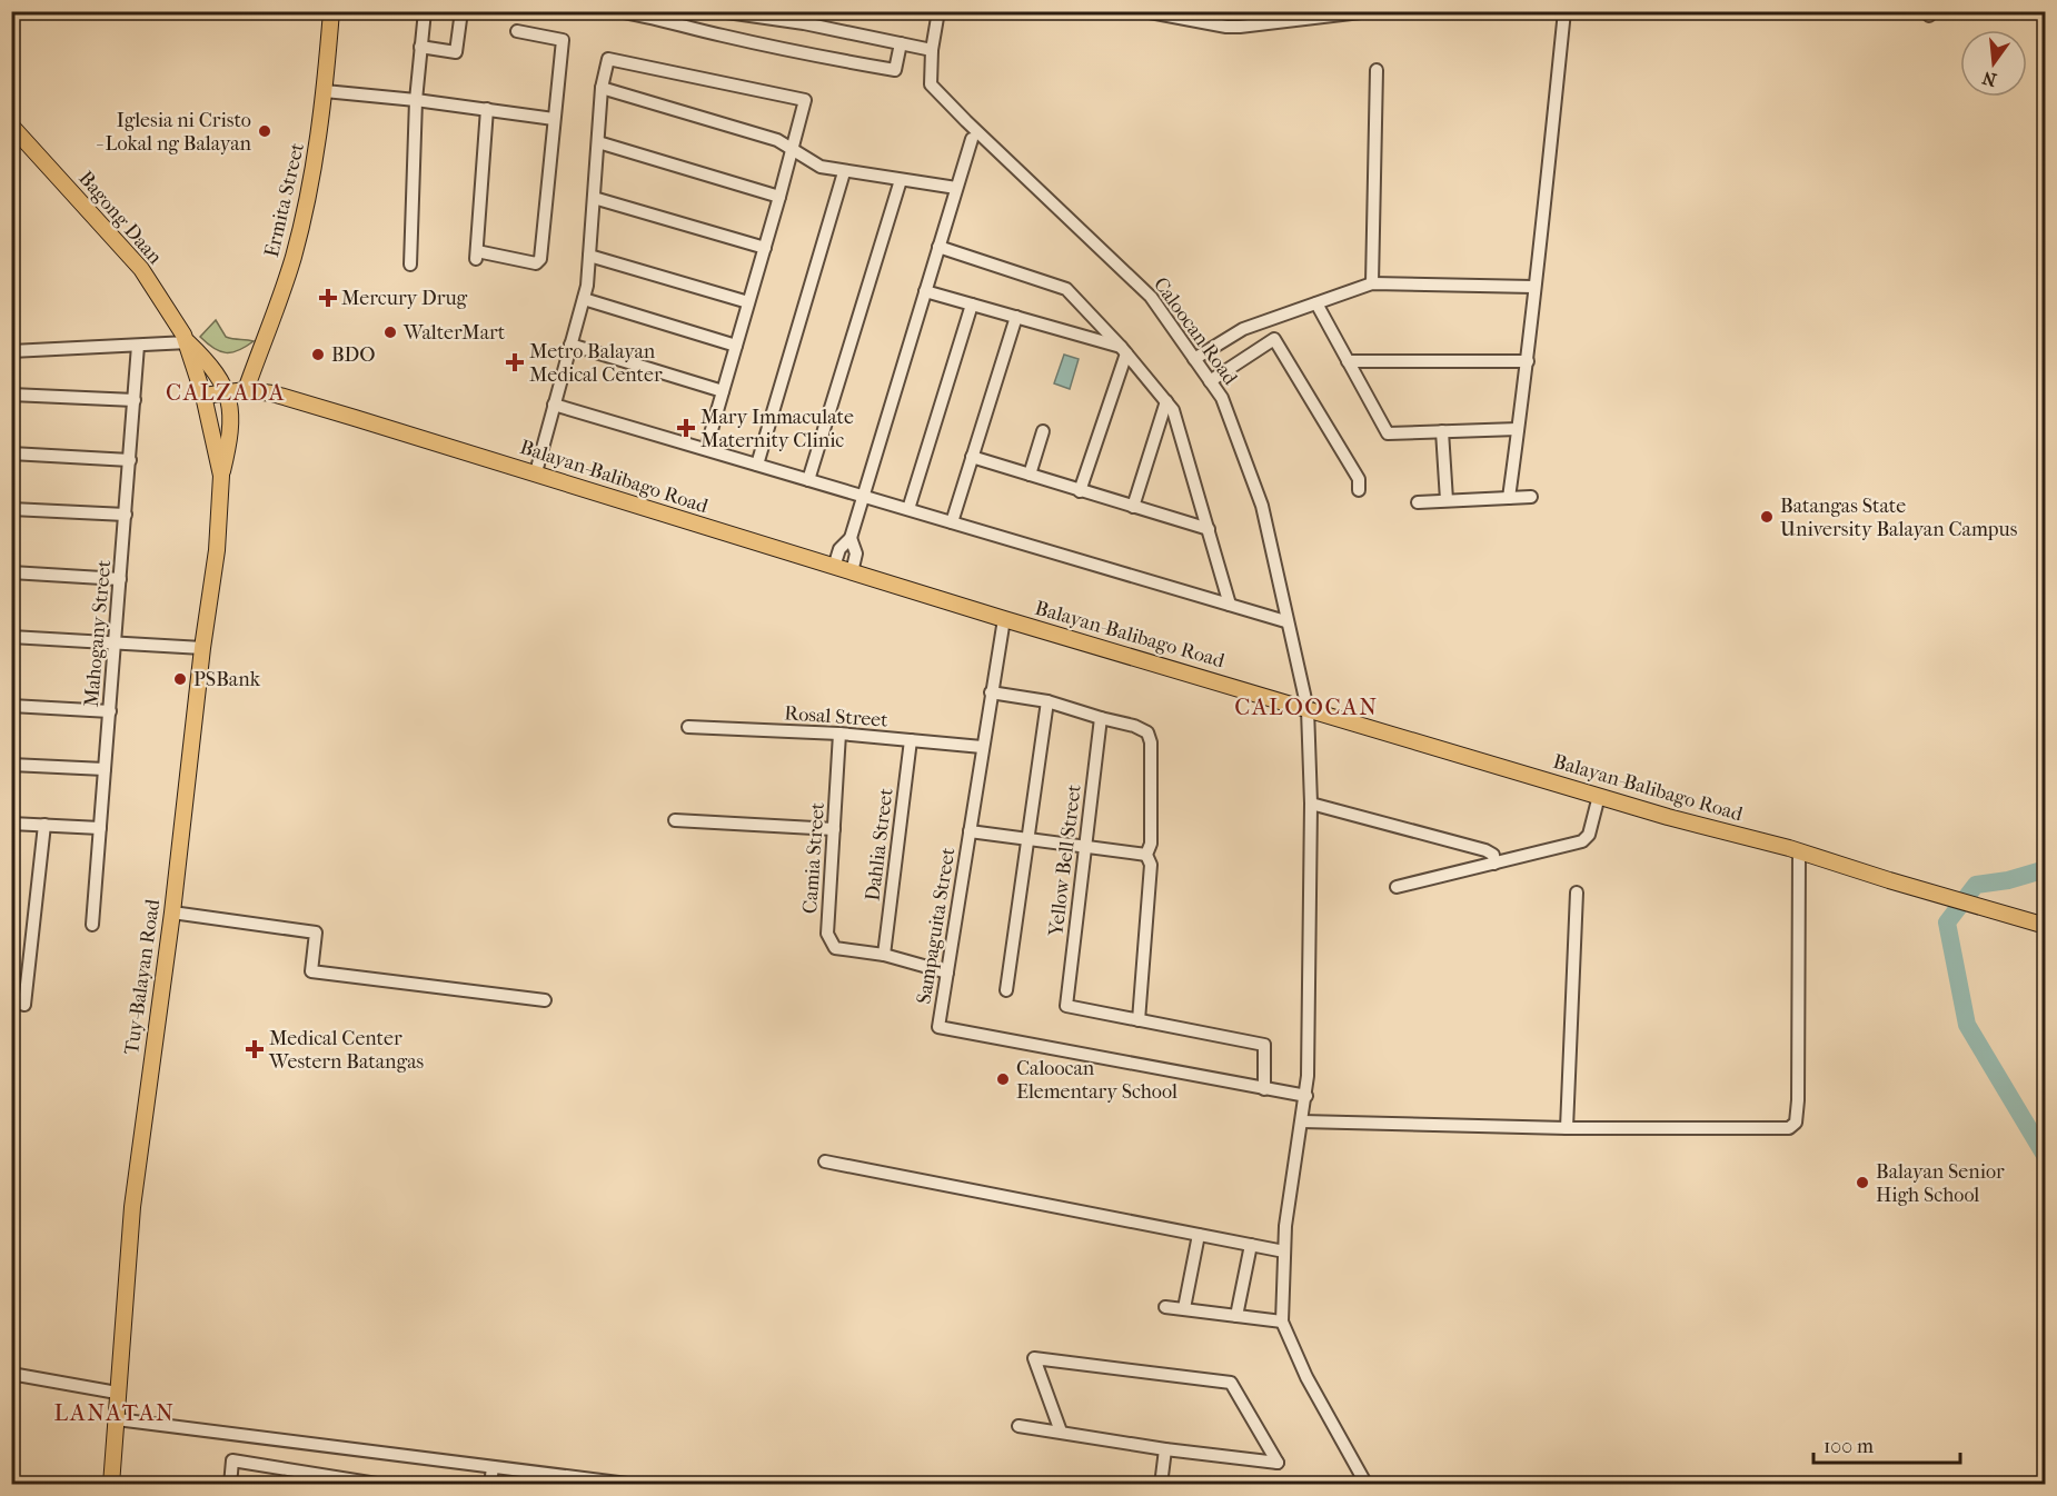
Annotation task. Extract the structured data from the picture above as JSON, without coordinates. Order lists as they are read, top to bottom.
{
  "streets": {
    "main road": [
      "Ermita Street",
      "Bagong Daan",
      "Balayan-Balibago Road",
      "Tuy-Balayan Road"
    ],
    "street": [
      "Caloocan Road",
      "Mahogany Street",
      "Rosal Street",
      "Dahlia Street",
      "Camia Street",
      "Yellow Bell Street",
      "Sampaguita Street"
    ]
  },
  "crossings": [
    ["Ermita Street", "Balayan-Balibago Road"],
    ["Bagong Daan", "Balayan-Balibago Road"],
    ["Bagong Daan", "Tuy-Balayan Road"],
    ["Caloocan Road", "Balayan-Balibago Road"],
    ["Caloocan Road", "Sampaguita Street"],
    ["Balayan-Balibago Road", "Sampaguita Street"],
    ["Balayan-Balibago Road", "Tuy-Balayan Road"],
    ["Rosal Street", "Dahlia Street"],
    ["Rosal Street", "Camia Street"],
    ["Rosal Street", "Sampaguita Street"],
    ["Dahlia Street", "Camia Street"],
    ["Camia Street", "Sampaguita Street"]
  ],
  "districts": ["CALZADA", "CALOOCAN", "LANATAN"],
  "places": {
    "other": [
      "Iglesia ni Cristo - Lokal ng Balayan",
      "WalterMart",
      "BDO",
      "Batangas State University Balayan Campus",
      "PSBank",
      "Caloocan Elementary School",
      "Balayan Senior High School"
    ],
    "health": [
      "Mercury Drug",
      "Metro Balayan Medical Center",
      "Mary Immaculate Maternity Clinic",
      "Medical Center Western Batangas"
    ]
  },
  "scale_bar": "100 m",
  "north": "bottom"
}
